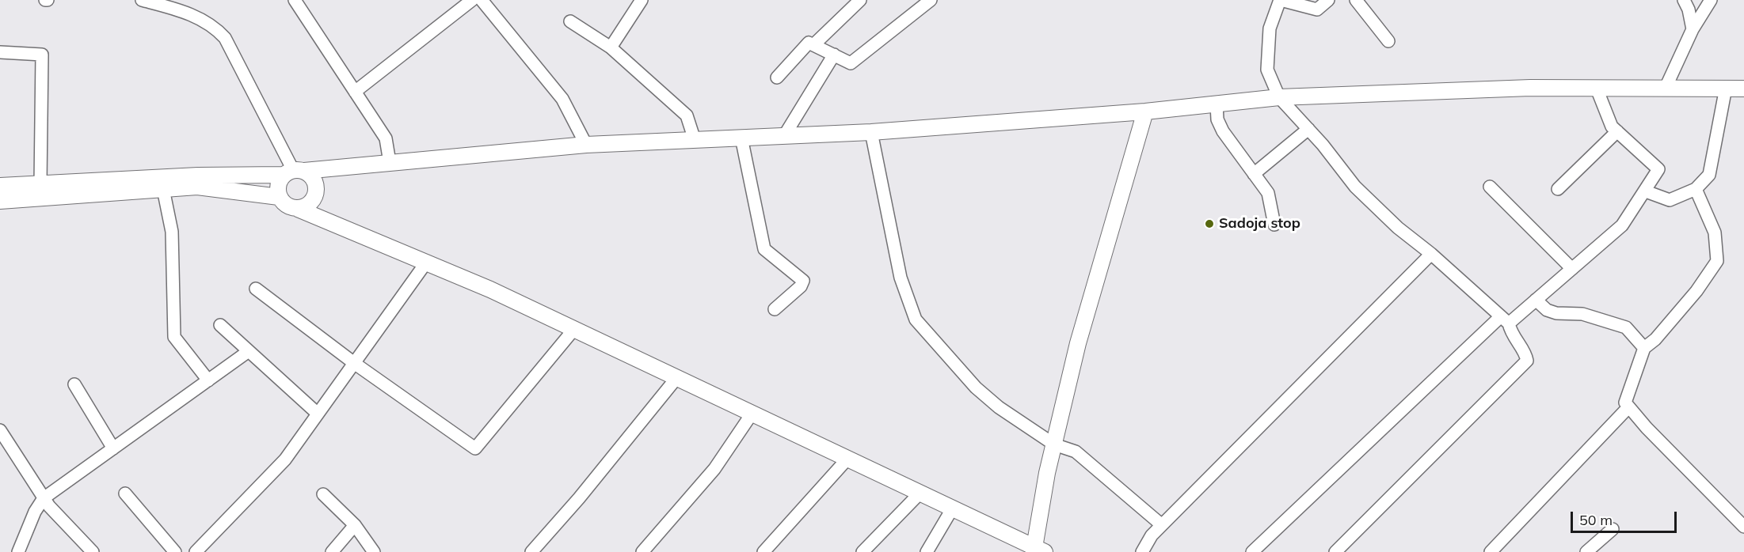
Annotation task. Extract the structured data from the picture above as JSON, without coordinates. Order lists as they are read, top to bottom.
{
  "places": ["Sadoja stop"],
  "scale_bar": "50 m"
}
